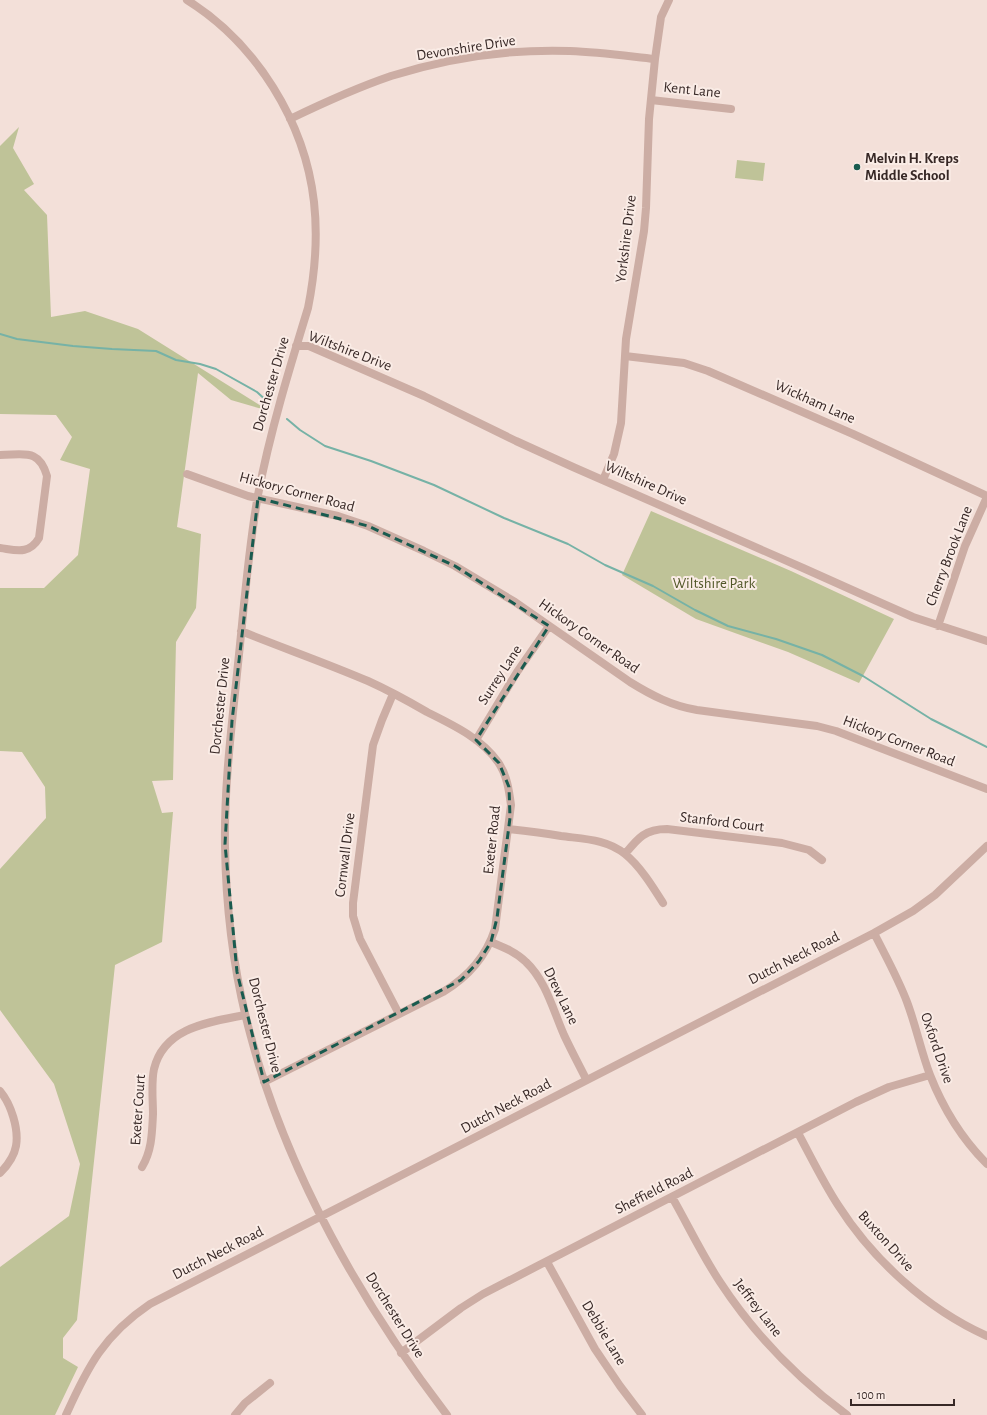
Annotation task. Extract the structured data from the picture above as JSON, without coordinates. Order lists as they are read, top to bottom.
{
  "streets": {
    "street": [
      "Devonshire Drive",
      "Kent Lane",
      "Yorkshire Drive",
      "Wiltshire Drive",
      "Dorchester Drive",
      "Wickham Lane",
      "Hickory Corner Road",
      "Cherry Brook Lane",
      "Surrey Lane",
      "Stanford Court",
      "Exeter Road",
      "Cornwall Drive",
      "Dutch Neck Road",
      "Drew Lane",
      "Oxford Drive",
      "Exeter Court",
      "Sheffield Road",
      "Buxton Drive",
      "Jeffrey Lane",
      "Debbie Lane"
    ]
  },
  "crossings": [
    ["Devonshire Drive", "Yorkshire Drive"],
    ["Devonshire Drive", "Dorchester Drive"],
    ["Kent Lane", "Yorkshire Drive"],
    ["Yorkshire Drive", "Wiltshire Drive"],
    ["Yorkshire Drive", "Wickham Lane"],
    ["Wiltshire Drive", "Dorchester Drive"],
    ["Wiltshire Drive", "Cherry Brook Lane"],
    ["Dorchester Drive", "Hickory Corner Road"],
    ["Dorchester Drive", "Exeter Road"],
    ["Dorchester Drive", "Dutch Neck Road"],
    ["Dorchester Drive", "Exeter Court"],
    ["Dorchester Drive", "Sheffield Road"],
    ["Wickham Lane", "Cherry Brook Lane"],
    ["Hickory Corner Road", "Surrey Lane"],
    ["Surrey Lane", "Exeter Road"],
    ["Exeter Road", "Cornwall Drive"],
    ["Exeter Road", "Drew Lane"],
    ["Dutch Neck Road", "Drew Lane"],
    ["Dutch Neck Road", "Oxford Drive"],
    ["Oxford Drive", "Sheffield Road"],
    ["Sheffield Road", "Buxton Drive"],
    ["Sheffield Road", "Jeffrey Lane"],
    ["Sheffield Road", "Debbie Lane"]
  ],
  "parks": ["Wiltshire Park"],
  "places": ["Melvin H. Kreps Middle School"],
  "scale_bar": "100 m"
}
